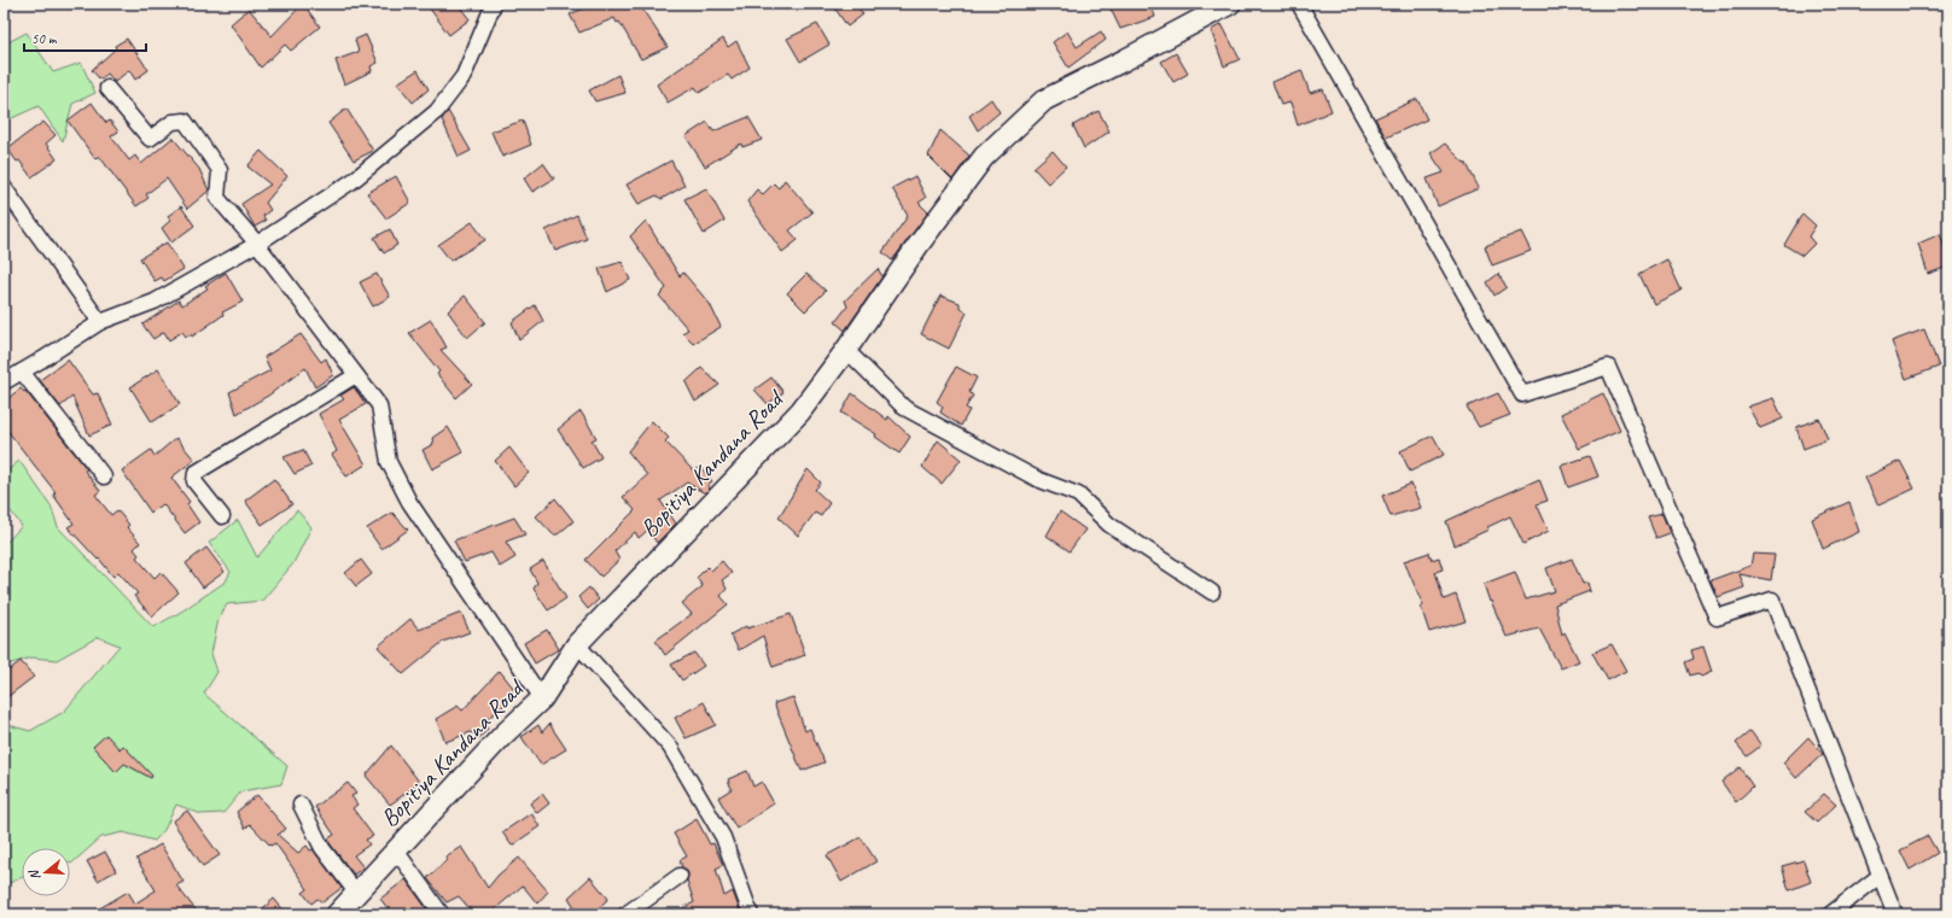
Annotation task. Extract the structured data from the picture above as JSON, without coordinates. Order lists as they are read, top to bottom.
{
  "streets": {
    "main road": ["Bopitiya Kandana Road"]
  },
  "scale_bar": "50 m",
  "north": "left"
}
